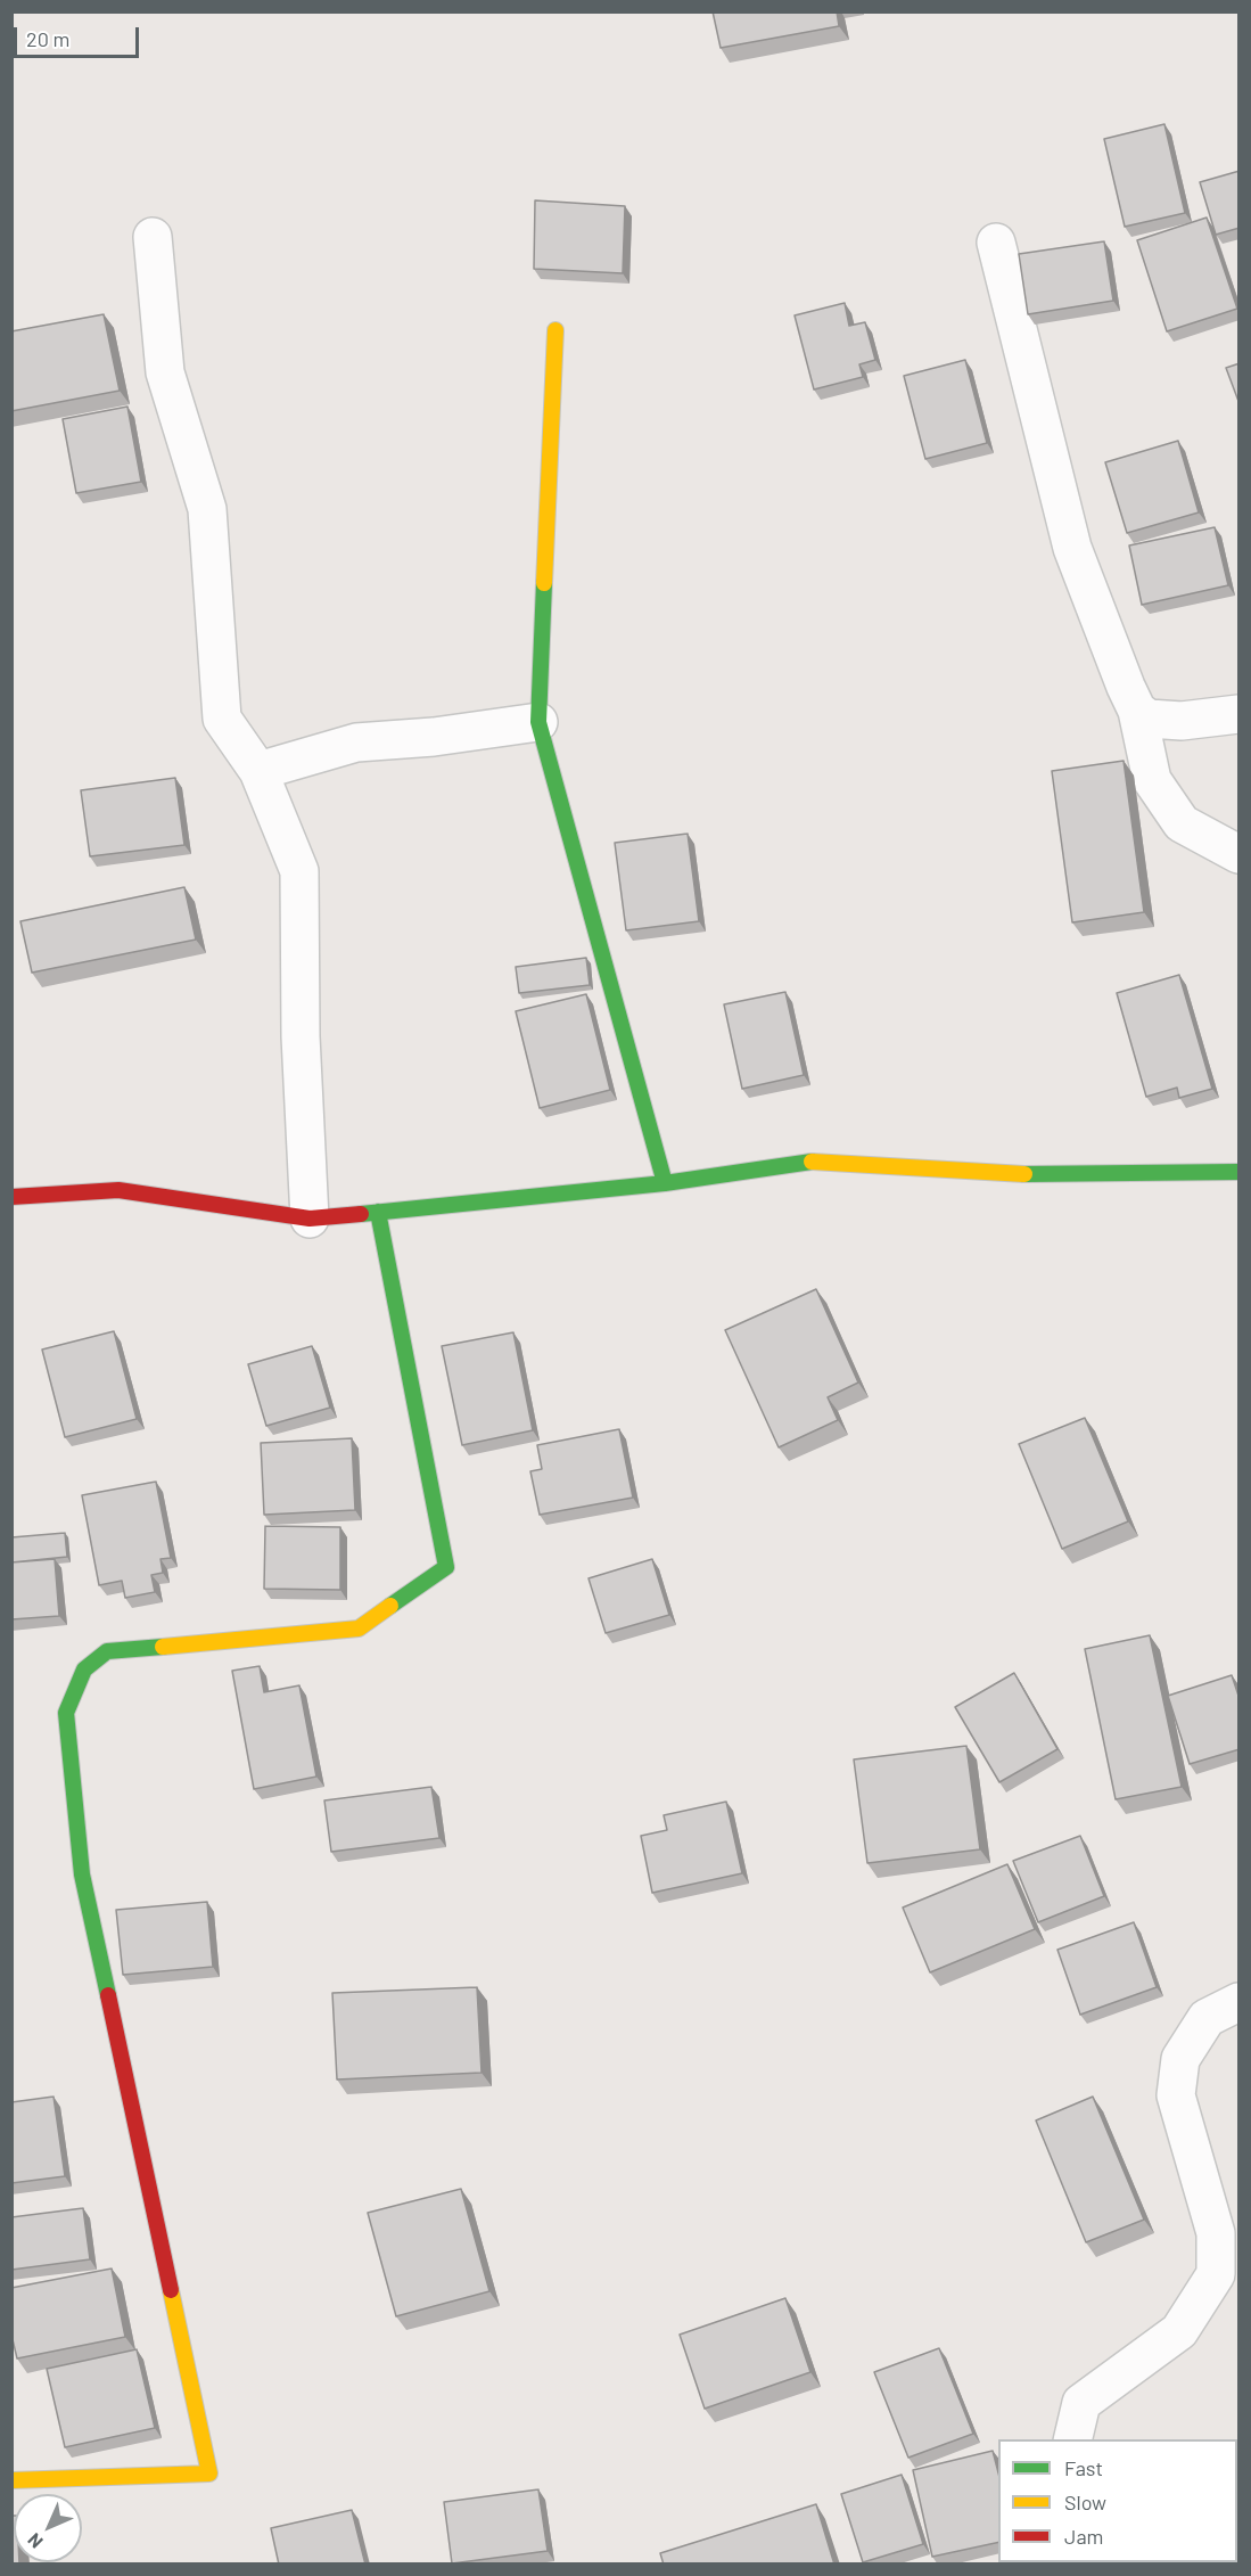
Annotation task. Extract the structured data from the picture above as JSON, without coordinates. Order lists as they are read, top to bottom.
{
  "legend": ["Fast", "Slow", "Jam"],
  "scale_bar": "20 m",
  "north": "bottom left"
}
